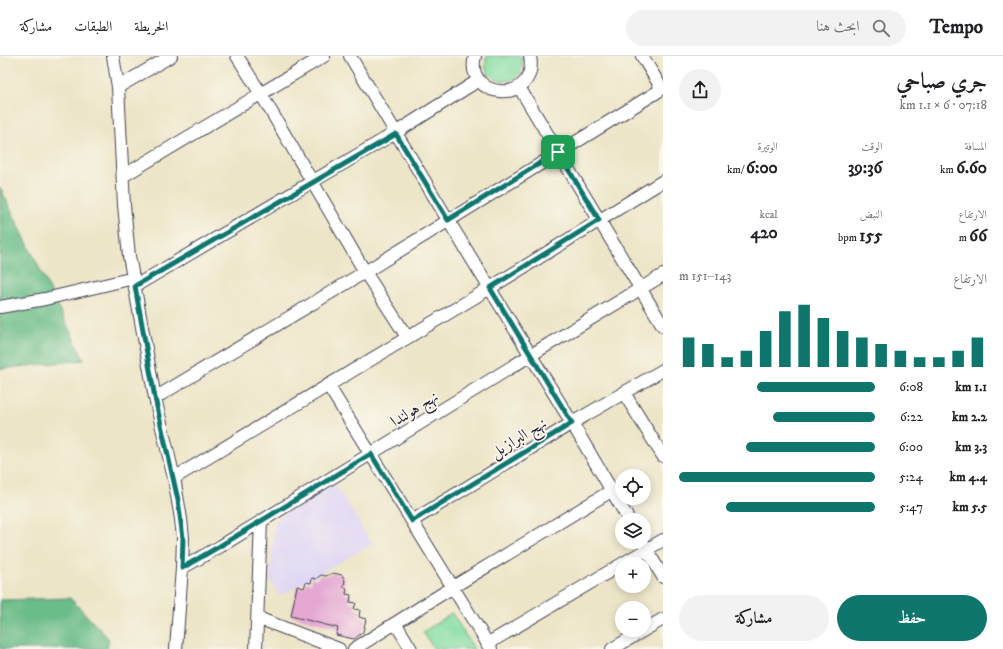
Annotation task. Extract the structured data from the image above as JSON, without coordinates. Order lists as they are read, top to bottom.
{
  "streets": {
    "street": ["نهج هولندا", "نهج البرازيل"]
  },
  "page": {
    "header": "Tempo",
    "search": "ابحث هنا",
    "nav": ["الخريطة", "الطبقات", "مشاركة"],
    "heading": ["جري صباحي", "07:18 · 6 × 1.1 km"],
    "stats": [
      ["المسافة", "6.60 km"],
      ["الوقت", "39:36"],
      ["الوتيرة", "6:00 /km"],
      ["الارتفاع", "66 m"],
      ["النبض", "155 bpm"],
      ["kcal", "420"]
    ],
    "chart": ["الارتفاع", "143–151 m"],
    "list": [
      {
        "name": "1.1 km",
        "note": "6:08"
      },
      {
        "name": "2.2 km",
        "note": "6:22"
      },
      {
        "name": "3.3 km",
        "note": "6:00"
      },
      {
        "name": "4.4 km",
        "note": "5:24"
      },
      {
        "name": "5.5 km",
        "note": "5:47"
      }
    ],
    "map_buttons": ["+", "−"],
    "buttons": ["حفظ", "مشاركة"]
  }
}
